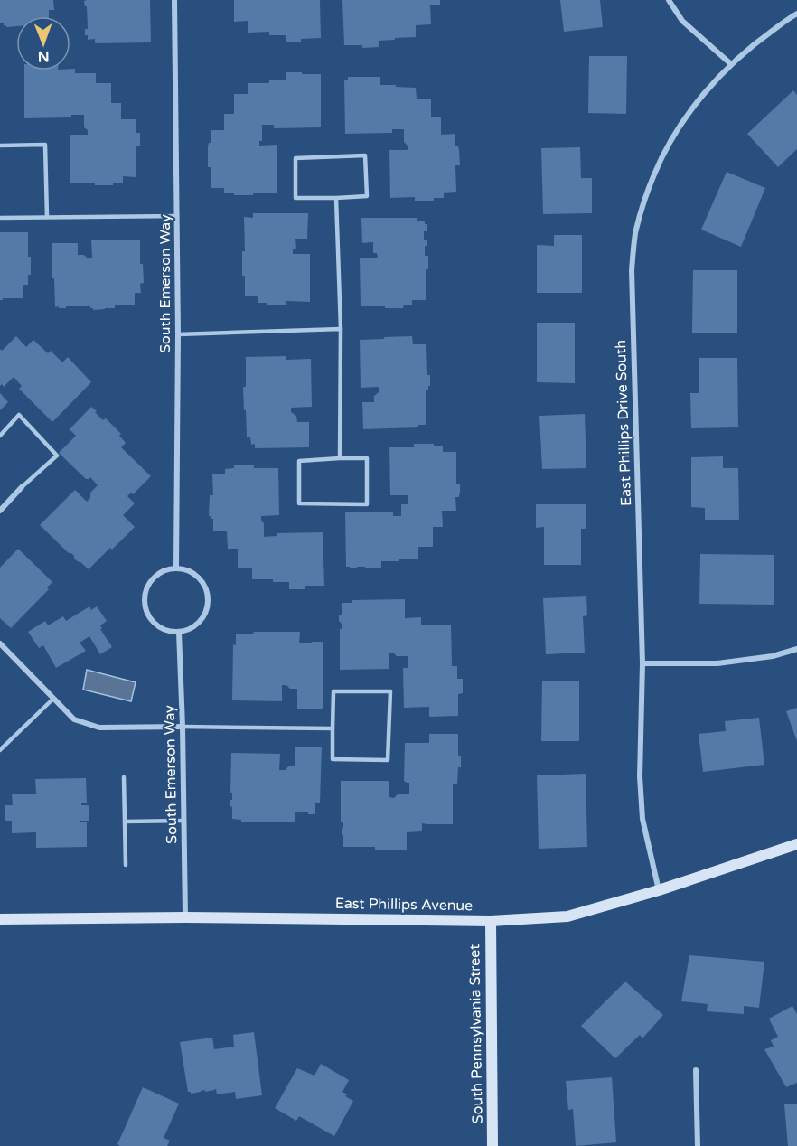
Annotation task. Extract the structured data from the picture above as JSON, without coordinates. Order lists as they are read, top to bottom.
{
  "streets": {
    "street": [
      "South Emerson Way",
      "East Phillips Drive South",
      "East Phillips Avenue",
      "South Pennsylvania Street"
    ]
  },
  "crossings": [
    ["South Emerson Way", "East Phillips Avenue"],
    ["East Phillips Drive South", "East Phillips Avenue"],
    ["East Phillips Avenue", "South Pennsylvania Street"]
  ],
  "north": "bottom"
}
